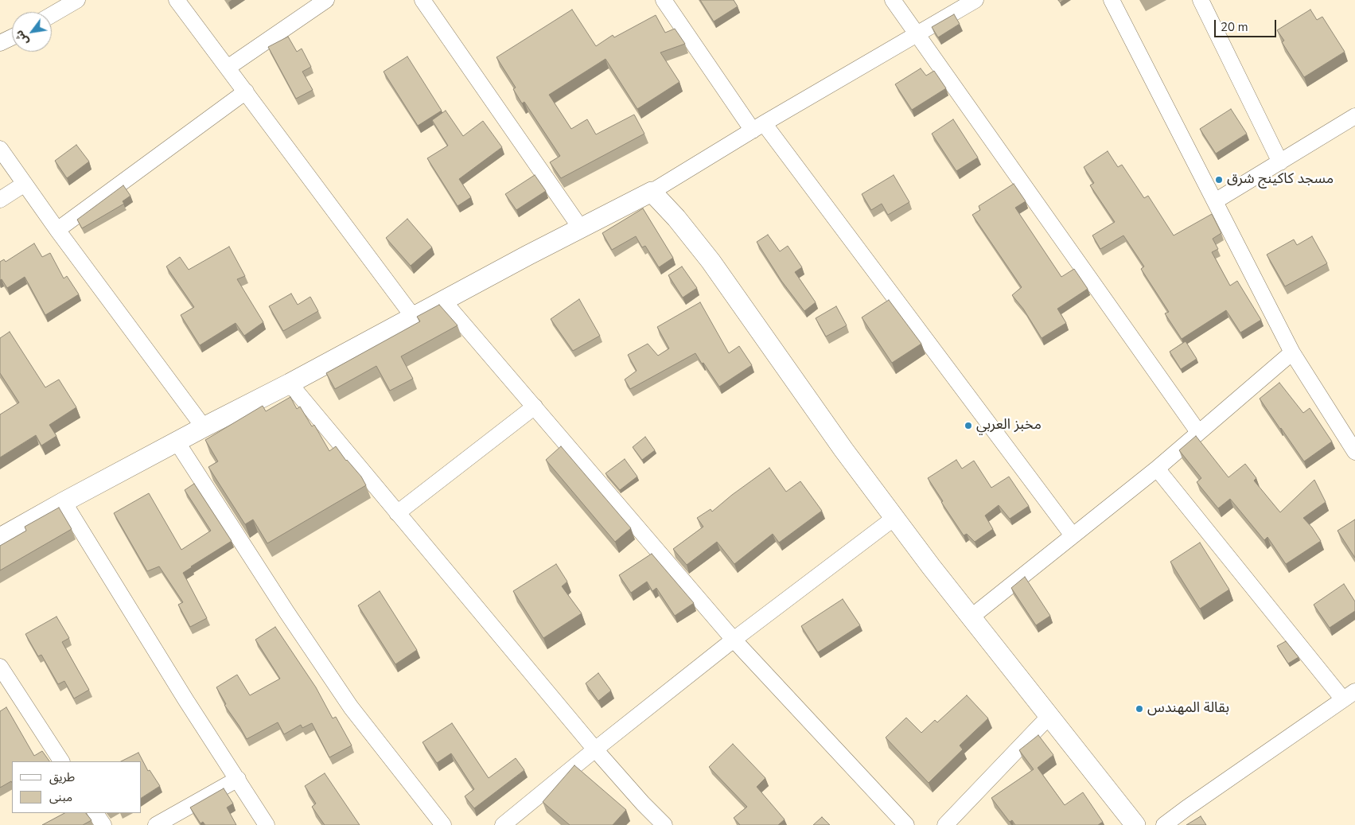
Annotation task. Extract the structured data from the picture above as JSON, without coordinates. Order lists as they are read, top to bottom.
{
  "places": ["مسجد كاكينج شرق", "مخبز العربي", "بقالة المهندس"],
  "legend": ["طريق", "مبنى"],
  "scale_bar": "20 m",
  "north": "bottom left"
}
